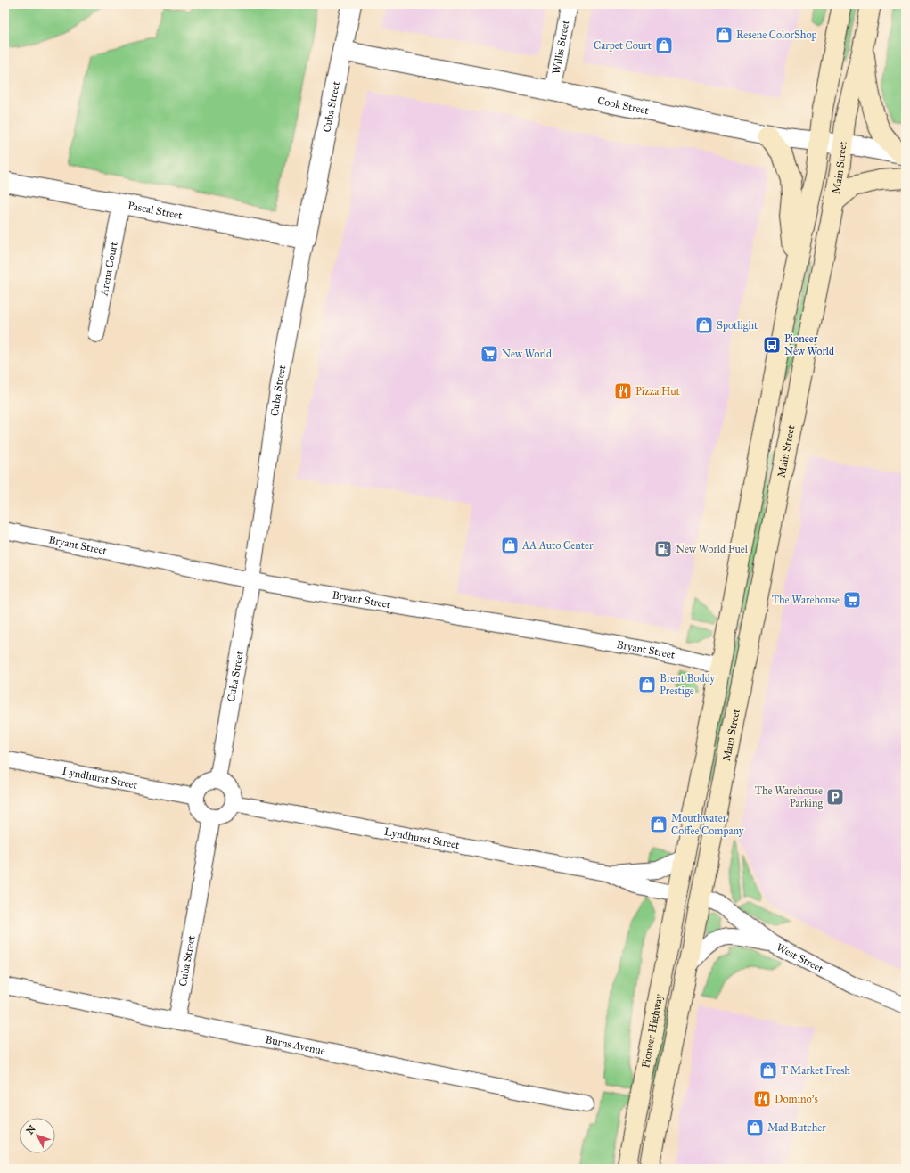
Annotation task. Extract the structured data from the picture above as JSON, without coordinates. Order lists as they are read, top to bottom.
{
  "streets": {
    "main road": ["Main Street", "Pioneer Highway"],
    "street": [
      "Willis Street",
      "Cook Street",
      "Cuba Street",
      "Pascal Street",
      "Arena Court",
      "Bryant Street",
      "Lyndhurst Street",
      "West Street",
      "Burns Avenue"
    ]
  },
  "crossings": [
    ["Willis Street", "Cook Street"],
    ["Cook Street", "Cuba Street"],
    ["Cook Street", "Main Street"],
    ["Cuba Street", "Pascal Street"],
    ["Cuba Street", "Bryant Street"],
    ["Cuba Street", "Lyndhurst Street"],
    ["Cuba Street", "Burns Avenue"],
    ["Main Street", "West Street"],
    ["Pascal Street", "Arena Court"],
    ["Lyndhurst Street", "Pioneer Highway"]
  ],
  "places": {
    "shop": [
      "Resene ColorShop",
      "Carpet Court",
      "Spotlight",
      "AA Auto Center",
      "Brent Boddy Prestige",
      "Mouthwater Coffee Company",
      "T Market Fresh",
      "Mad Butcher"
    ],
    "bus stop": ["Pioneer New World"],
    "supermarket": ["New World", "The Warehouse"],
    "restaurant": ["Pizza Hut", "Domino's"],
    "fuel station": ["New World Fuel"],
    "parking": ["The Warehouse Parking"]
  },
  "north": "top left"
}
